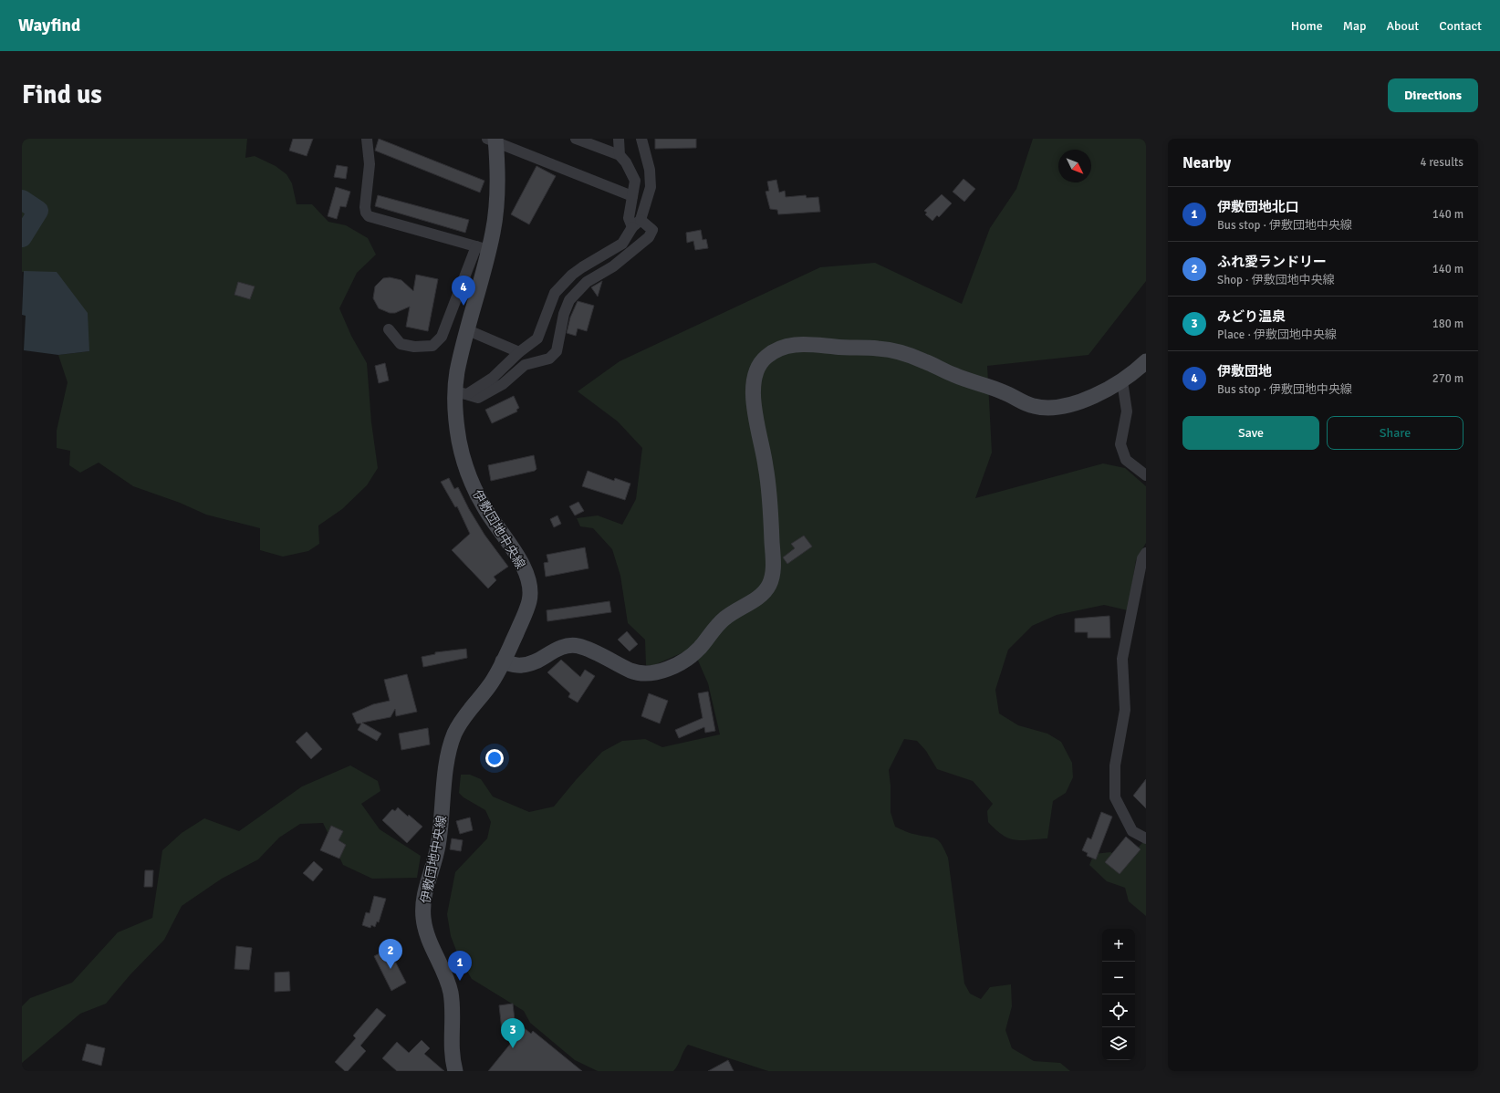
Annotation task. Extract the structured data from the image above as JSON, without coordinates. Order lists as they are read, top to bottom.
{
  "streets": {
    "street": ["伊敷団地中央線"]
  },
  "north": "bottom right",
  "page": {
    "header": "Wayfind",
    "nav": [
      "Home",
      "Map",
      "About",
      "Contact"
    ],
    "buttons": [
      "Directions",
      ["Save", "Share"]
    ],
    "title": "Find us",
    "heading": ["Nearby", "4 results"],
    "list": [
      {
        "mark": "1",
        "name": "伊敷団地北口",
        "note": "Bus stop · 伊敷団地中央線",
        "value": "140 m"
      },
      {
        "mark": "2",
        "name": "ふれ愛ランドリー",
        "note": "Shop · 伊敷団地中央線",
        "value": "140 m"
      },
      {
        "mark": "3",
        "name": "みどり温泉",
        "note": "Place · 伊敷団地中央線",
        "value": "180 m"
      },
      {
        "mark": "4",
        "name": "伊敷団地",
        "note": "Bus stop · 伊敷団地中央線",
        "value": "270 m"
      }
    ],
    "pins": [
      "4",
      "2",
      "1",
      "3"
    ],
    "map_buttons": ["+", "−"]
  }
}
